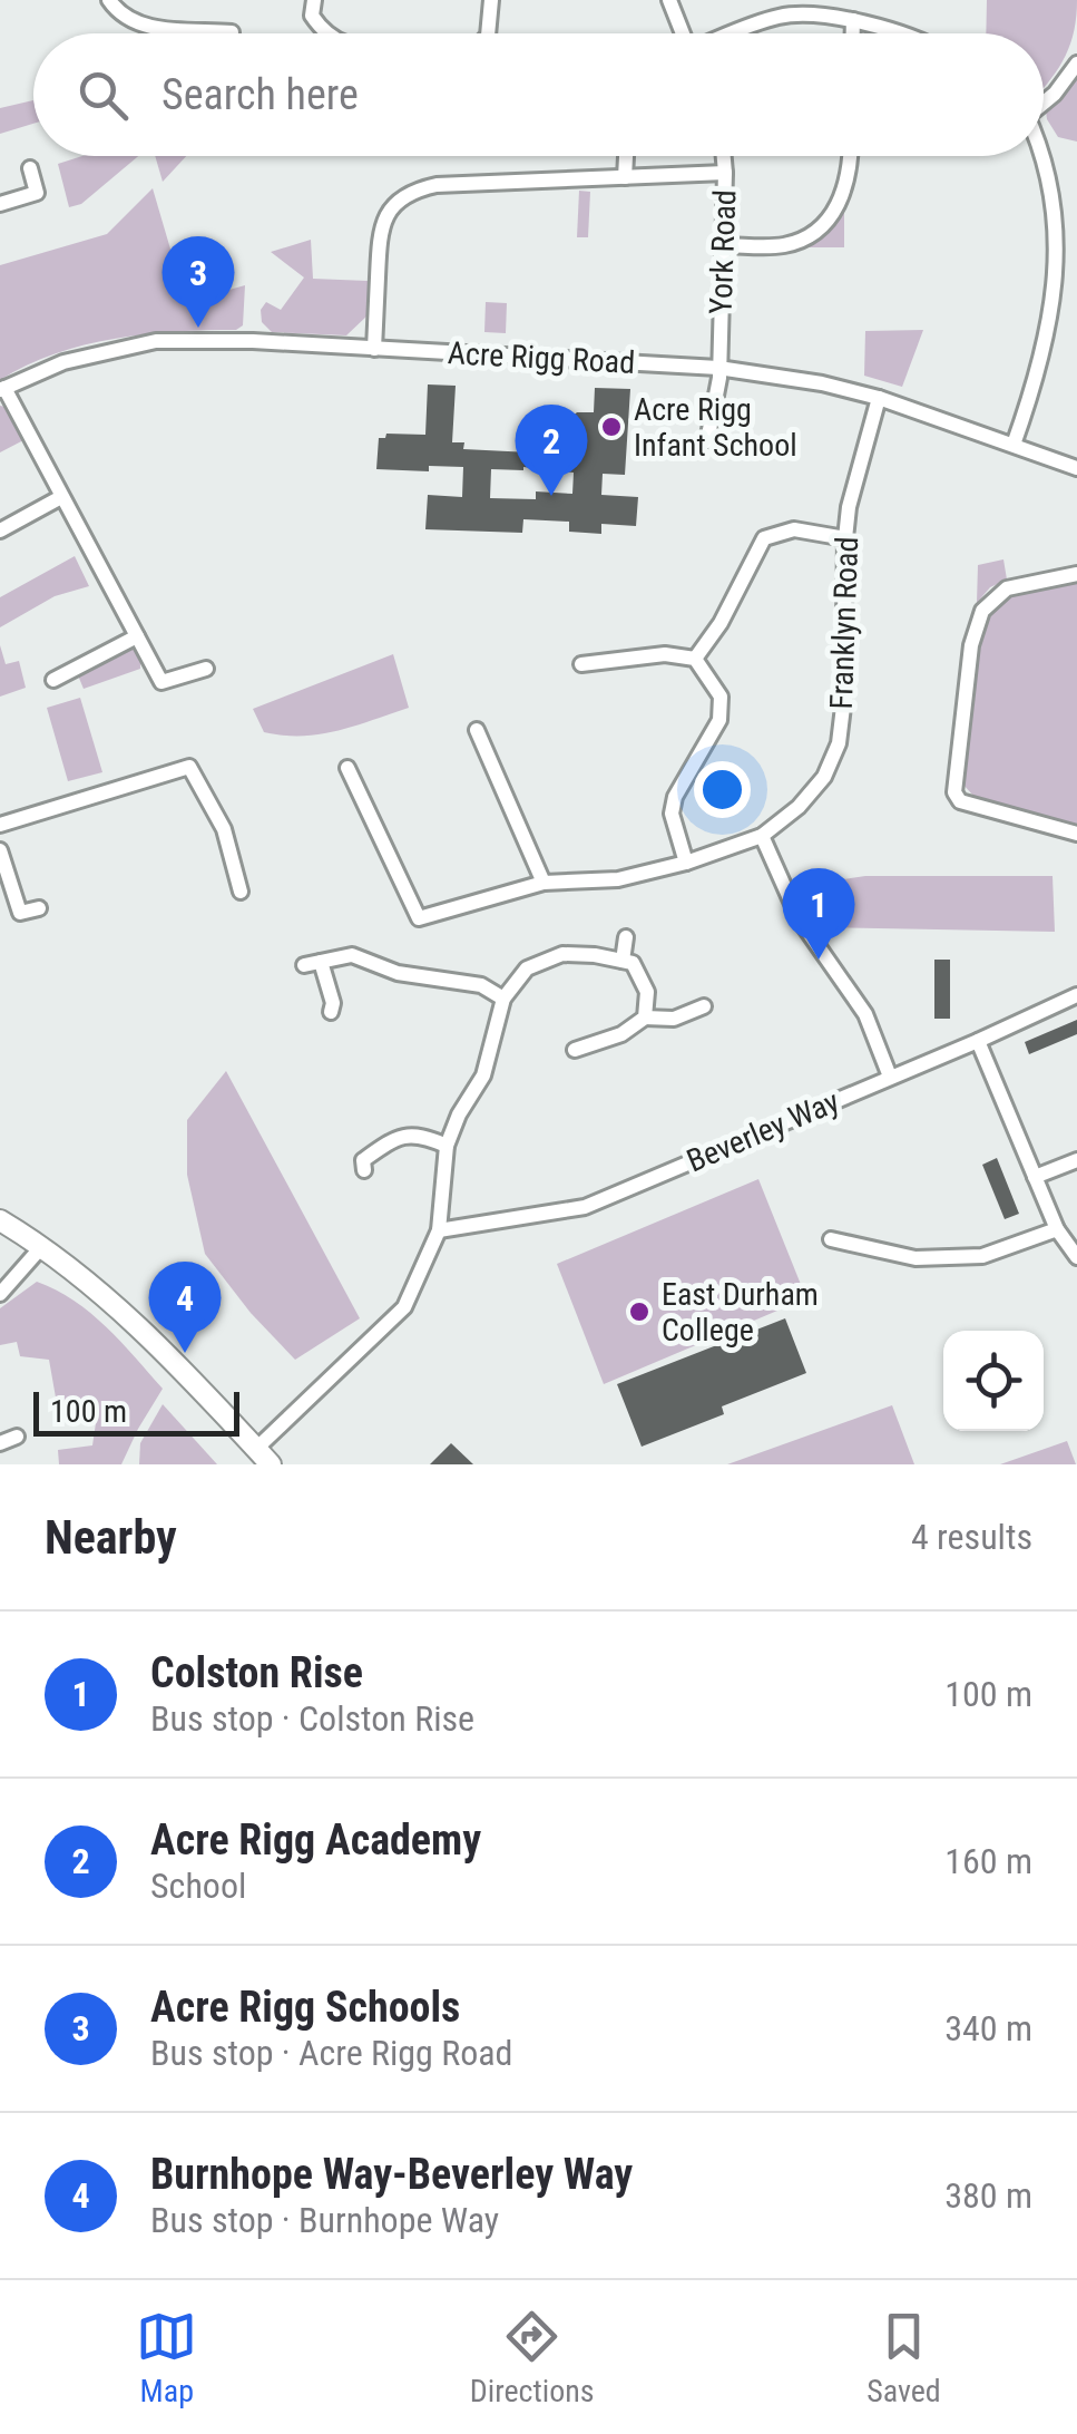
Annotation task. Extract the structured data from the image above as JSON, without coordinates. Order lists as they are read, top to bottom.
{
  "streets": {
    "street": [
      "York Road",
      "Acre Rigg Road",
      "Franklyn Road",
      "Beverley Way"
    ]
  },
  "crossings": [
    ["York Road", "Acre Rigg Road"],
    ["Acre Rigg Road", "Franklyn Road"]
  ],
  "places": ["Acre Rigg Infant School", "East Durham College"],
  "scale_bar": "100 m",
  "page": {
    "search": "Search here",
    "pins": [
      "3",
      "2",
      "1",
      "4"
    ],
    "scale": "100 m",
    "heading": ["Nearby", "4 results"],
    "list": [
      {
        "mark": "1",
        "name": "Colston Rise",
        "note": "Bus stop · Colston Rise",
        "value": "100 m"
      },
      {
        "mark": "2",
        "name": "Acre Rigg Academy",
        "note": "School",
        "value": "160 m"
      },
      {
        "mark": "3",
        "name": "Acre Rigg Schools",
        "note": "Bus stop · Acre Rigg Road",
        "value": "340 m"
      },
      {
        "mark": "4",
        "name": "Burnhope Way-Beverley Way",
        "note": "Bus stop · Burnhope Way",
        "value": "380 m"
      }
    ],
    "nav": ["Map", "Directions", "Saved"]
  }
}
